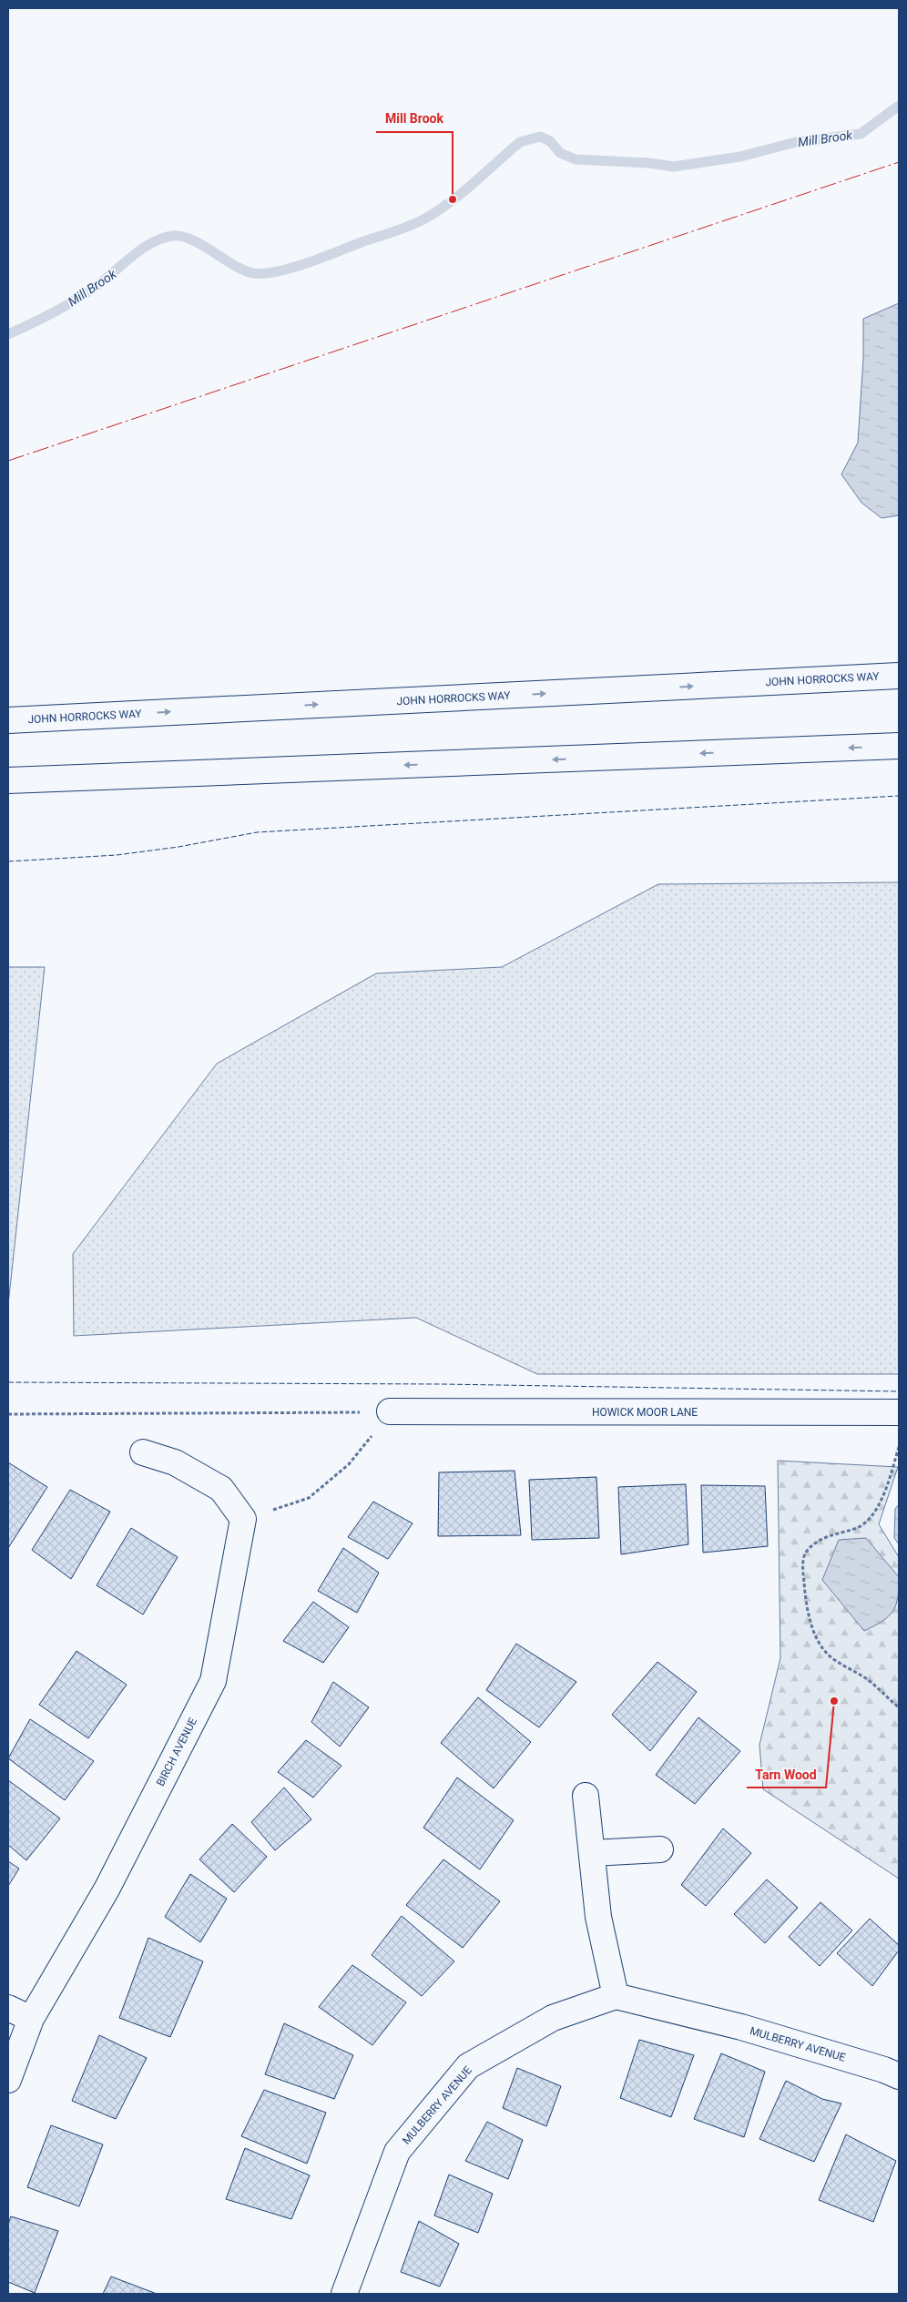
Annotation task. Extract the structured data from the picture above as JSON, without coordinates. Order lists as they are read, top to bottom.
{
  "streets": {
    "main road": [
      "JOHN HORROCKS WAY",
      "HOWICK MOOR LANE",
      "BIRCH AVENUE",
      "MULBERRY AVENUE"
    ]
  },
  "water": ["Mill Brook"],
  "places": ["Mill Brook", "Tarn Wood"]
}
